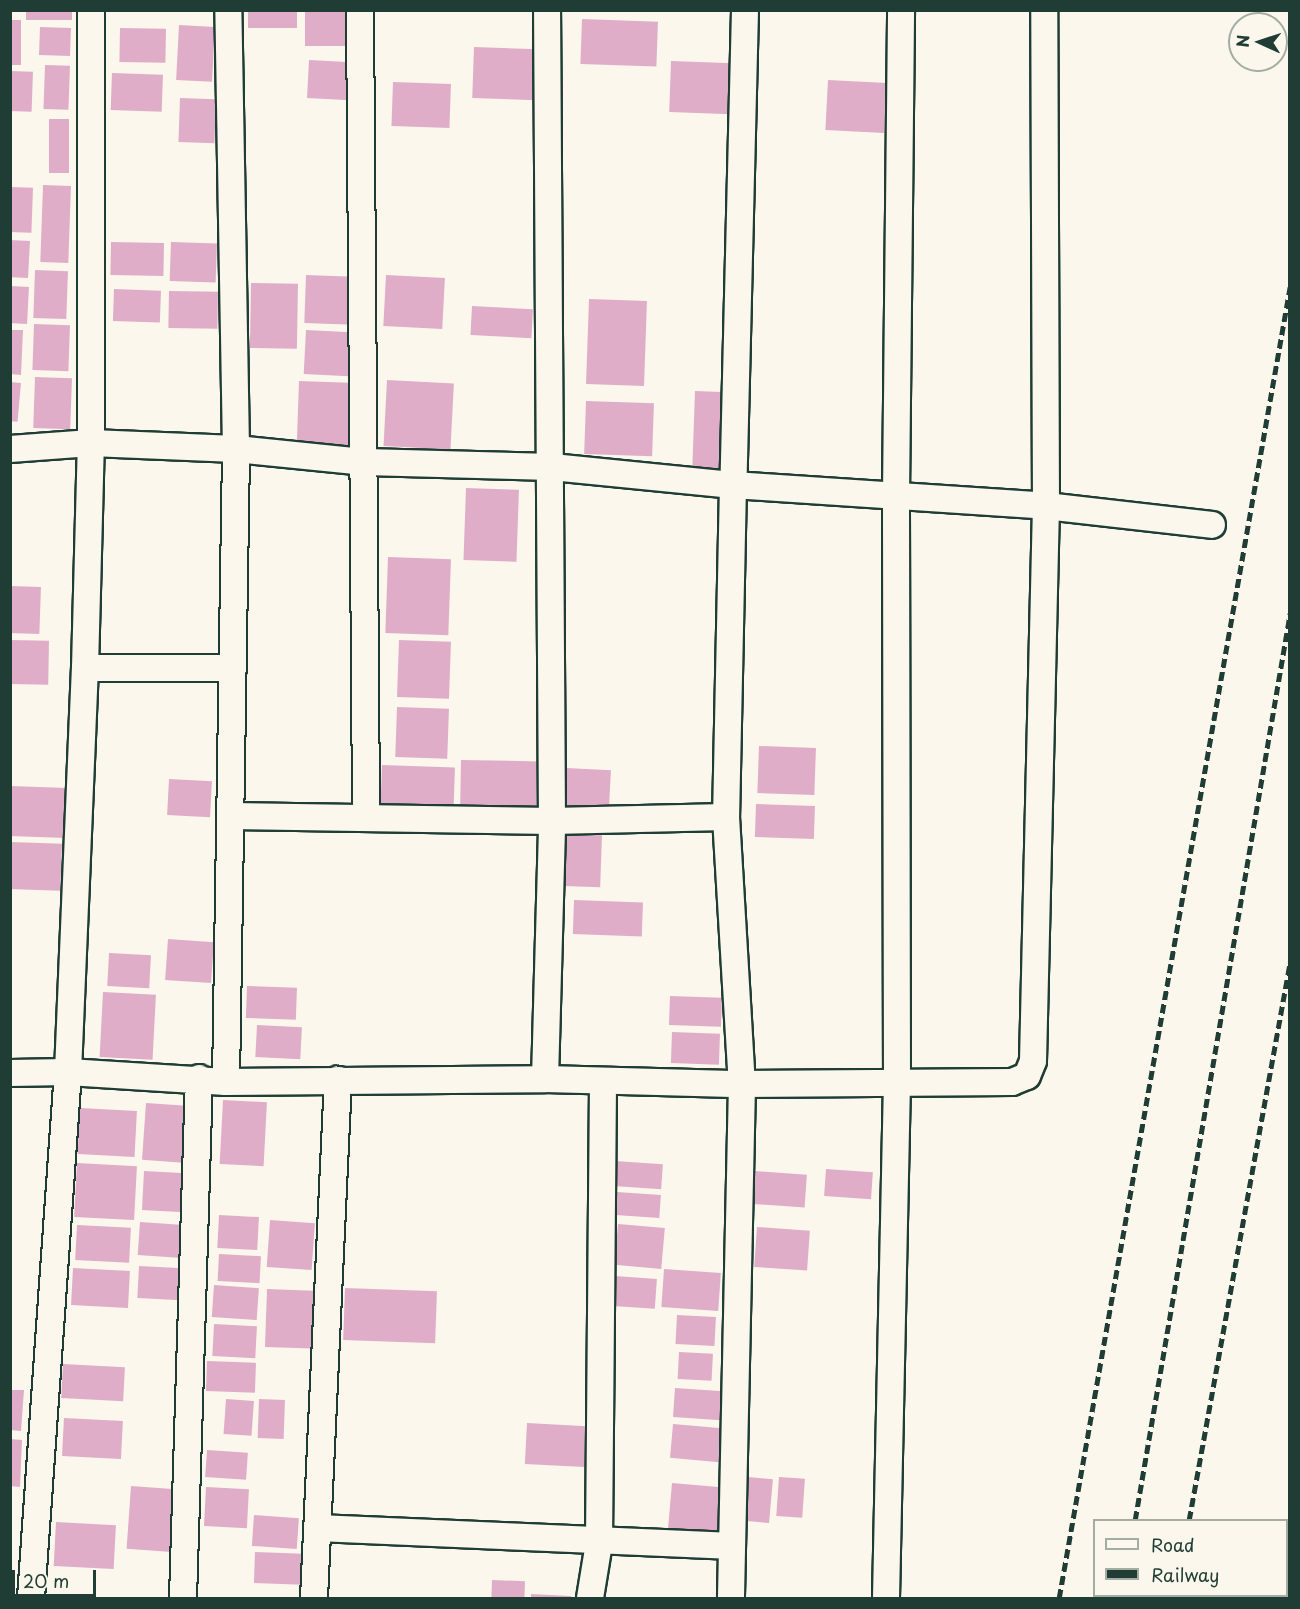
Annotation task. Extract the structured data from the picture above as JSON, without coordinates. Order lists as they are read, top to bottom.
{
  "legend": ["Road", "Railway"],
  "scale_bar": "20 m",
  "north": "left"
}
